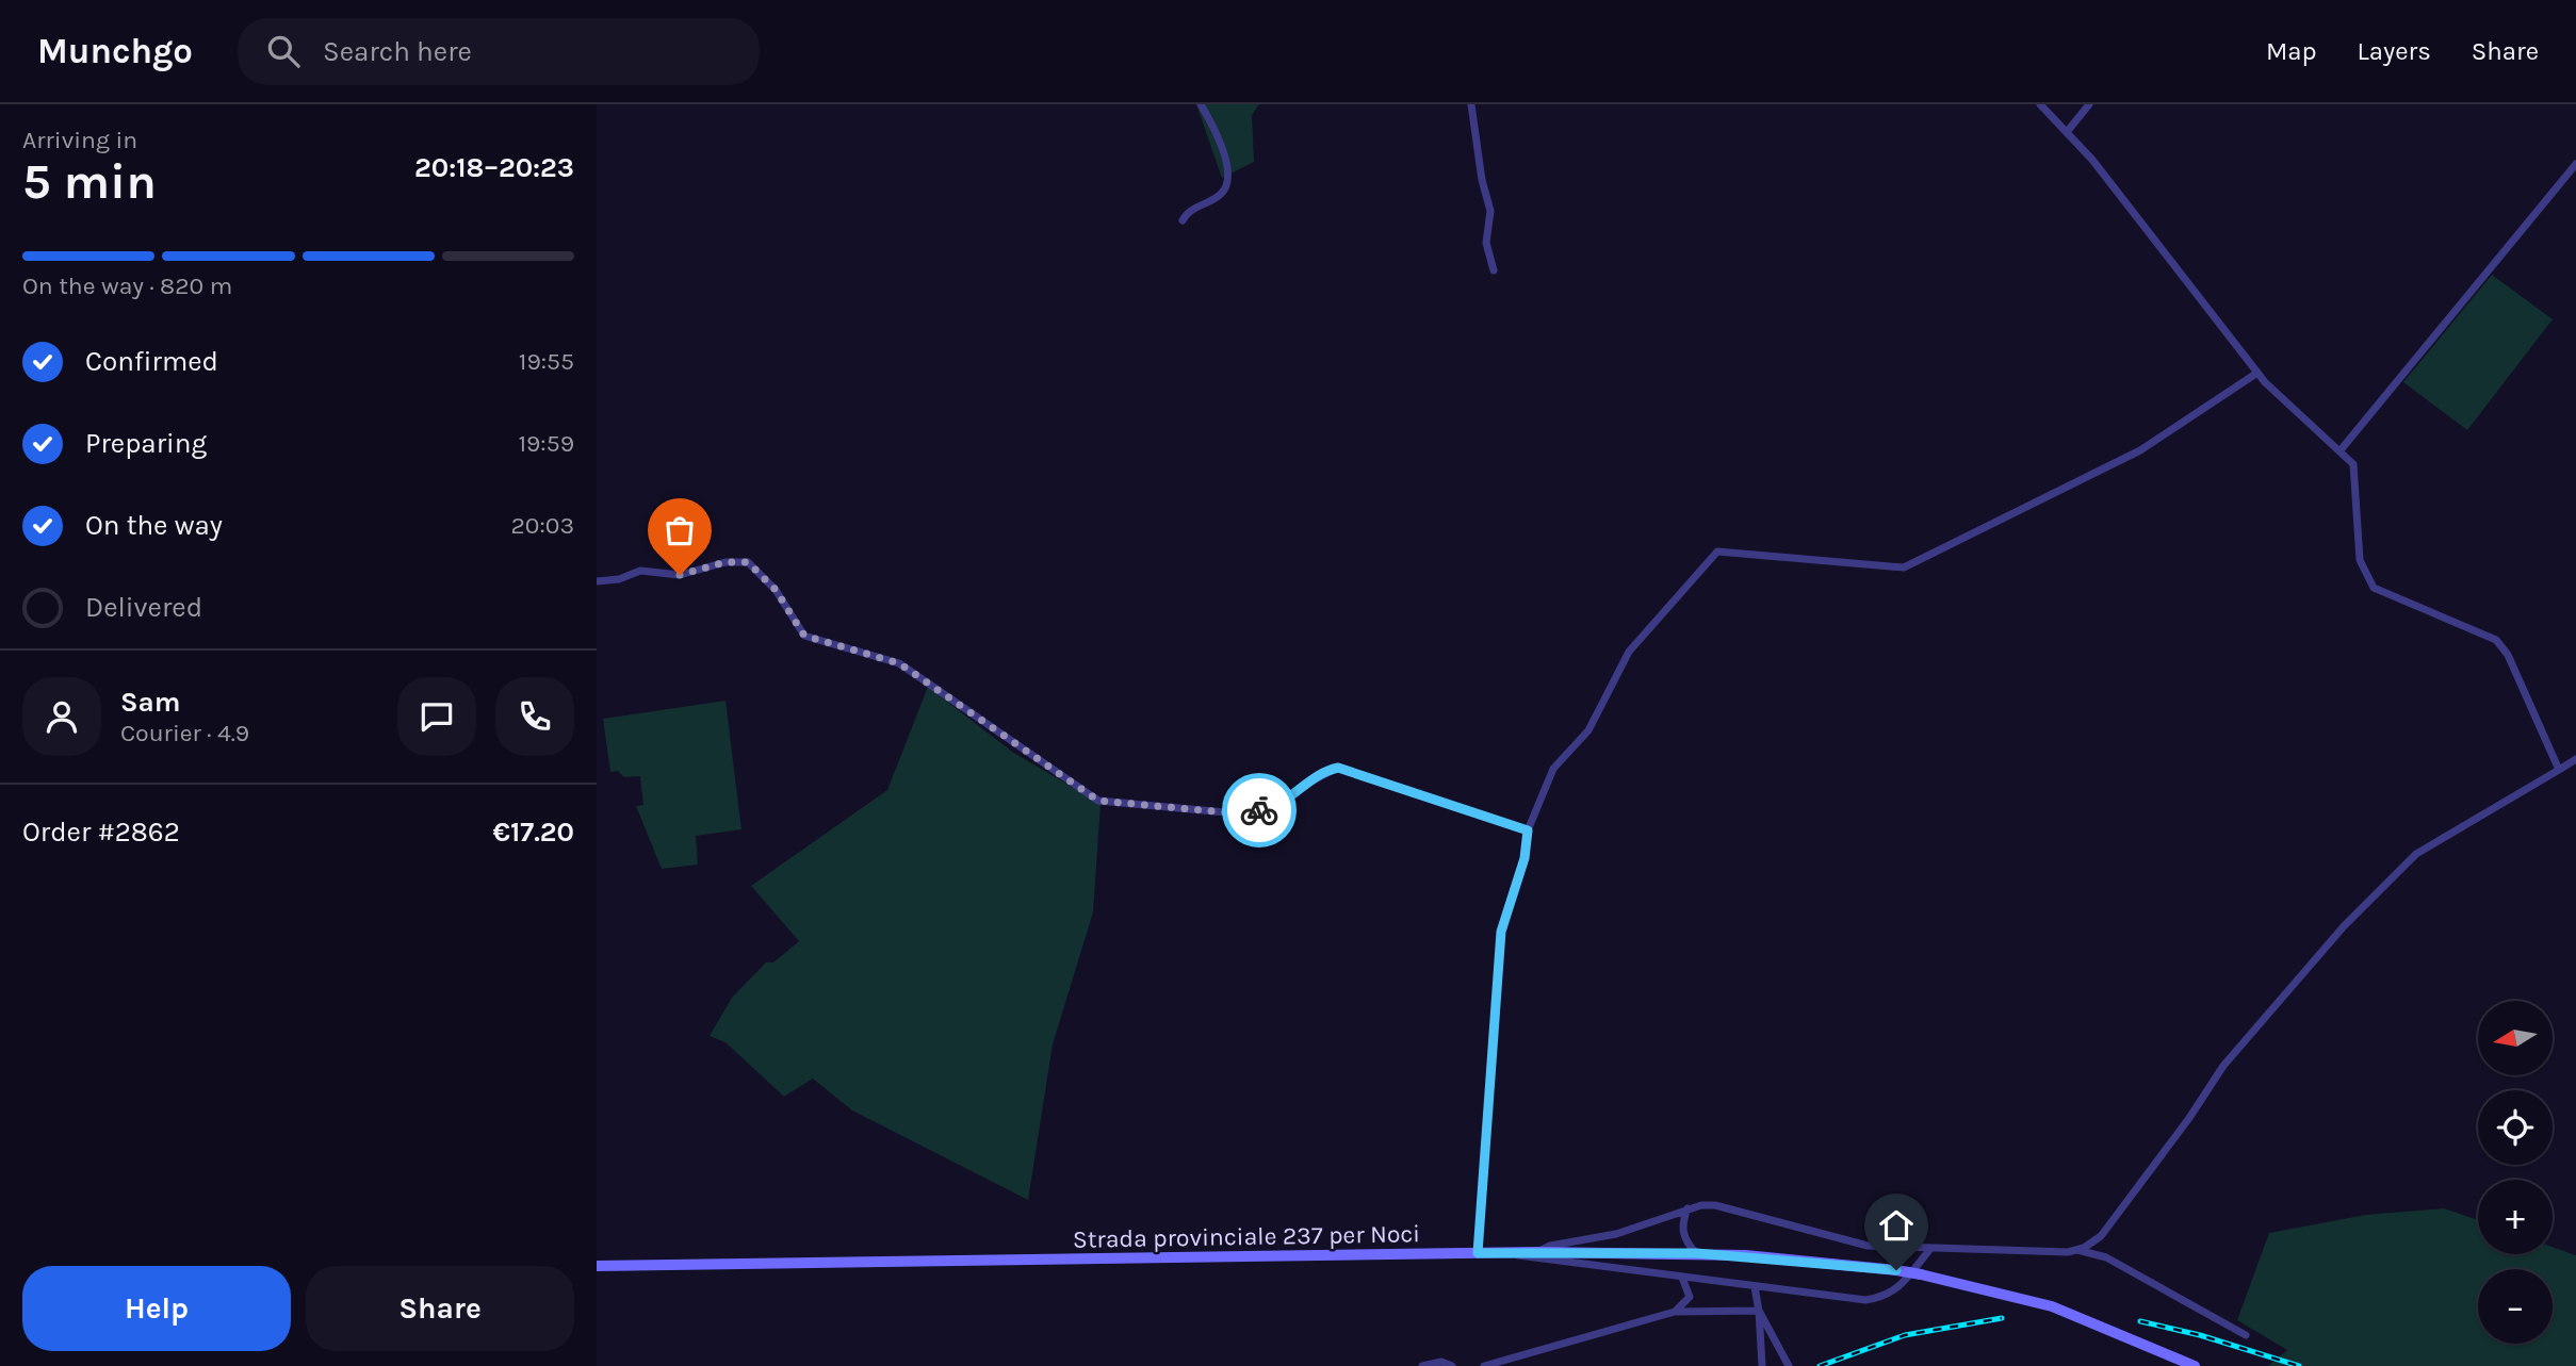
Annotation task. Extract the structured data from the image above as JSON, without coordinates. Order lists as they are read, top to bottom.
{
  "streets": {
    "main road": ["Strada provinciale 237 per Noci"]
  },
  "north": "left",
  "page": {
    "header": "Munchgo",
    "search": "Search here",
    "nav": ["Map", "Layers", "Share"],
    "heading": ["5 min", "Arriving in", "20:18–20:23"],
    "panel": [
      "Sam",
      "Courier · 4.9",
      "Order #2862",
      "€17.20"
    ],
    "bar": "On the way · 820 m",
    "list": [
      ["Confirmed", "19:55"],
      ["Preparing", "19:59"],
      ["On the way", "20:03"],
      "Delivered"
    ],
    "map_buttons": ["+", "−"],
    "buttons": ["Help", "Share"]
  }
}
